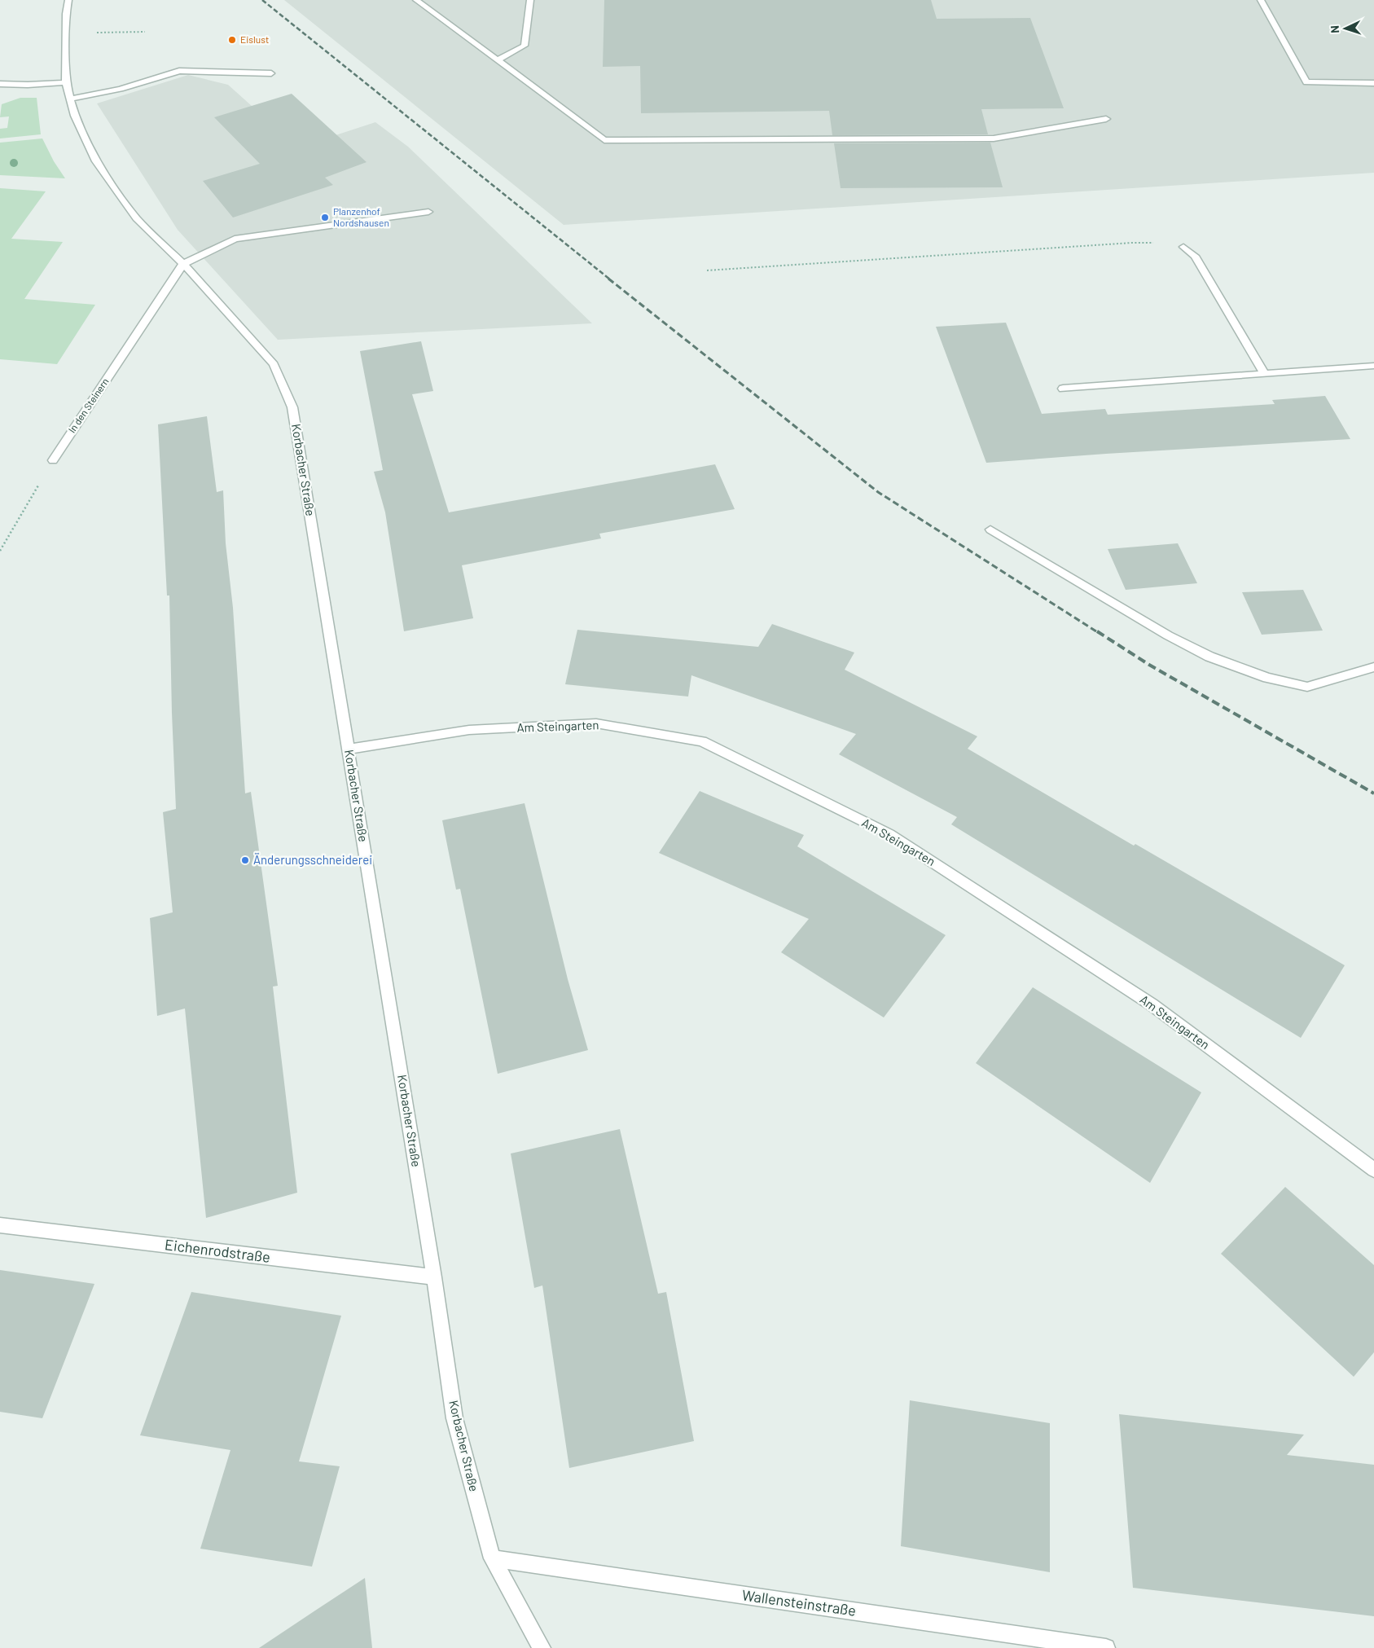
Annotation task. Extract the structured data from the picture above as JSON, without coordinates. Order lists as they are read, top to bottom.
{
  "streets": {
    "street": [
      "In den Steinern",
      "Korbacher Straße",
      "Am Steingarten",
      "Eichenrodstraße",
      "Wallensteinstraße"
    ]
  },
  "crossings": [
    ["In den Steinern", "Korbacher Straße"],
    ["Korbacher Straße", "Am Steingarten"],
    ["Korbacher Straße", "Eichenrodstraße"],
    ["Korbacher Straße", "Wallensteinstraße"]
  ],
  "places": ["Eislust", "Planzenhof Nordshausen", "Änderungsschneiderei"],
  "north": "left"
}
